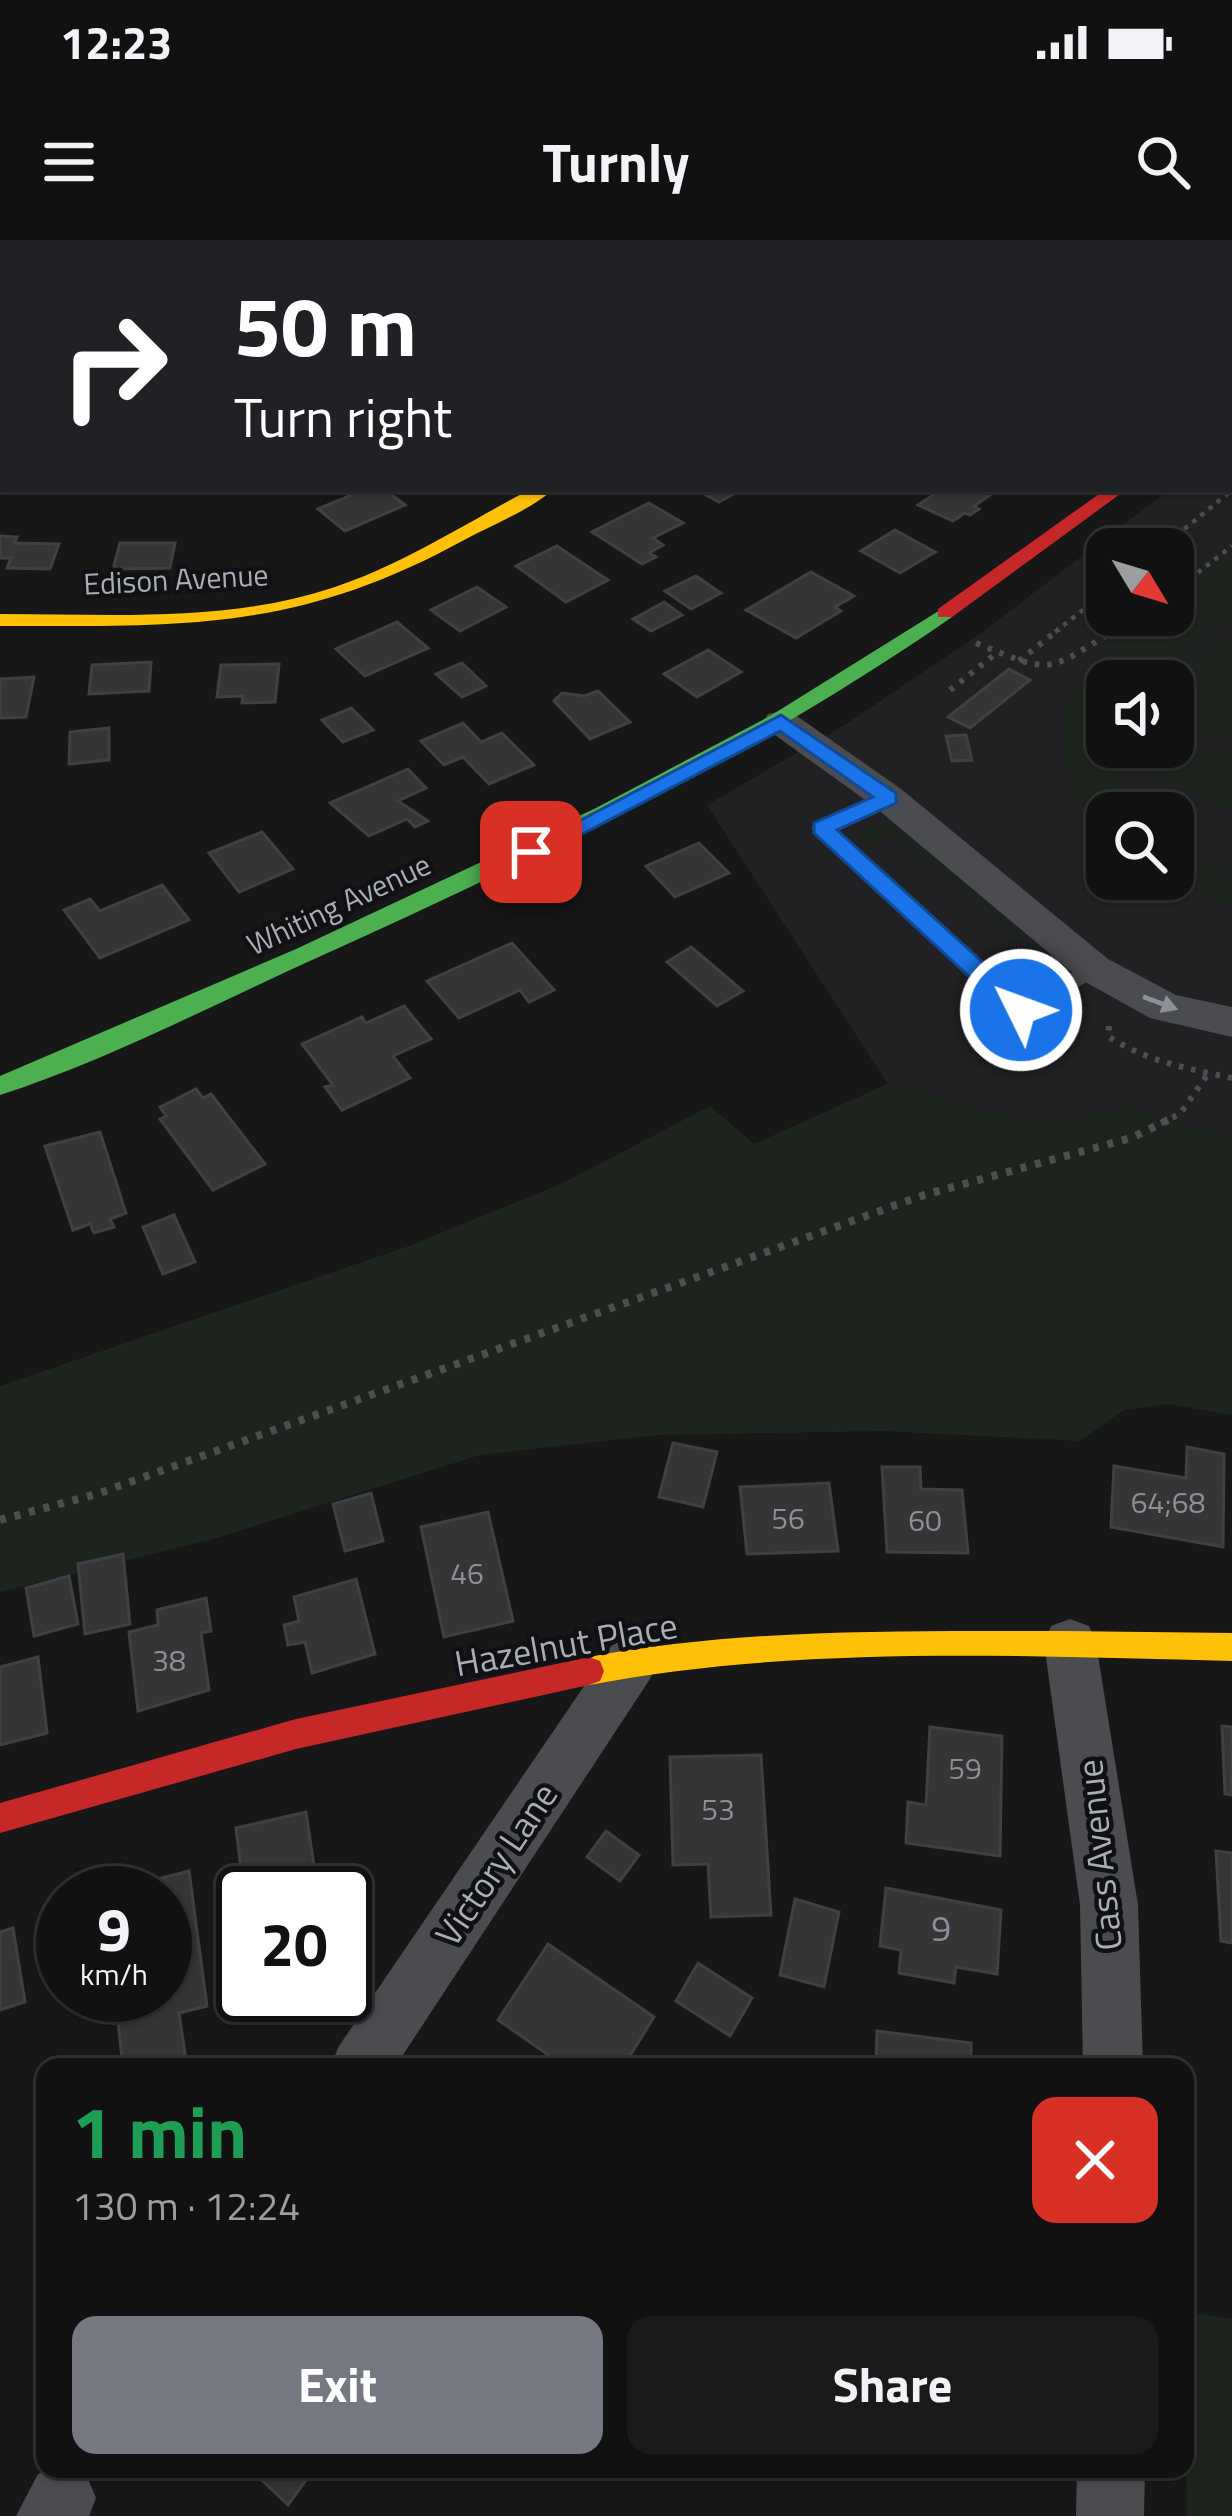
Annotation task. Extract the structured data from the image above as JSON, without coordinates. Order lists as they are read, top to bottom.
{
  "streets": {
    "street": [
      "Edison Avenue",
      "Whiting Avenue",
      "Hazelnut Place",
      "Cass Avenue",
      "Victory Lane"
    ]
  },
  "crossings": [
    ["Hazelnut Place", "Cass Avenue"],
    ["Hazelnut Place", "Victory Lane"]
  ],
  "house_numbers": [
    "64;68",
    "56",
    "60",
    "46",
    "38",
    "59",
    "53",
    "9"
  ],
  "north": "bottom right",
  "page": {
    "status": "12:23",
    "header": "Turnly",
    "turn": ["50 m", "Turn right"],
    "speed": "9 km/h",
    "limit": "20",
    "heading": ["1 min", "130 m · 12:24"],
    "buttons": ["Exit", "Share"]
  }
}
